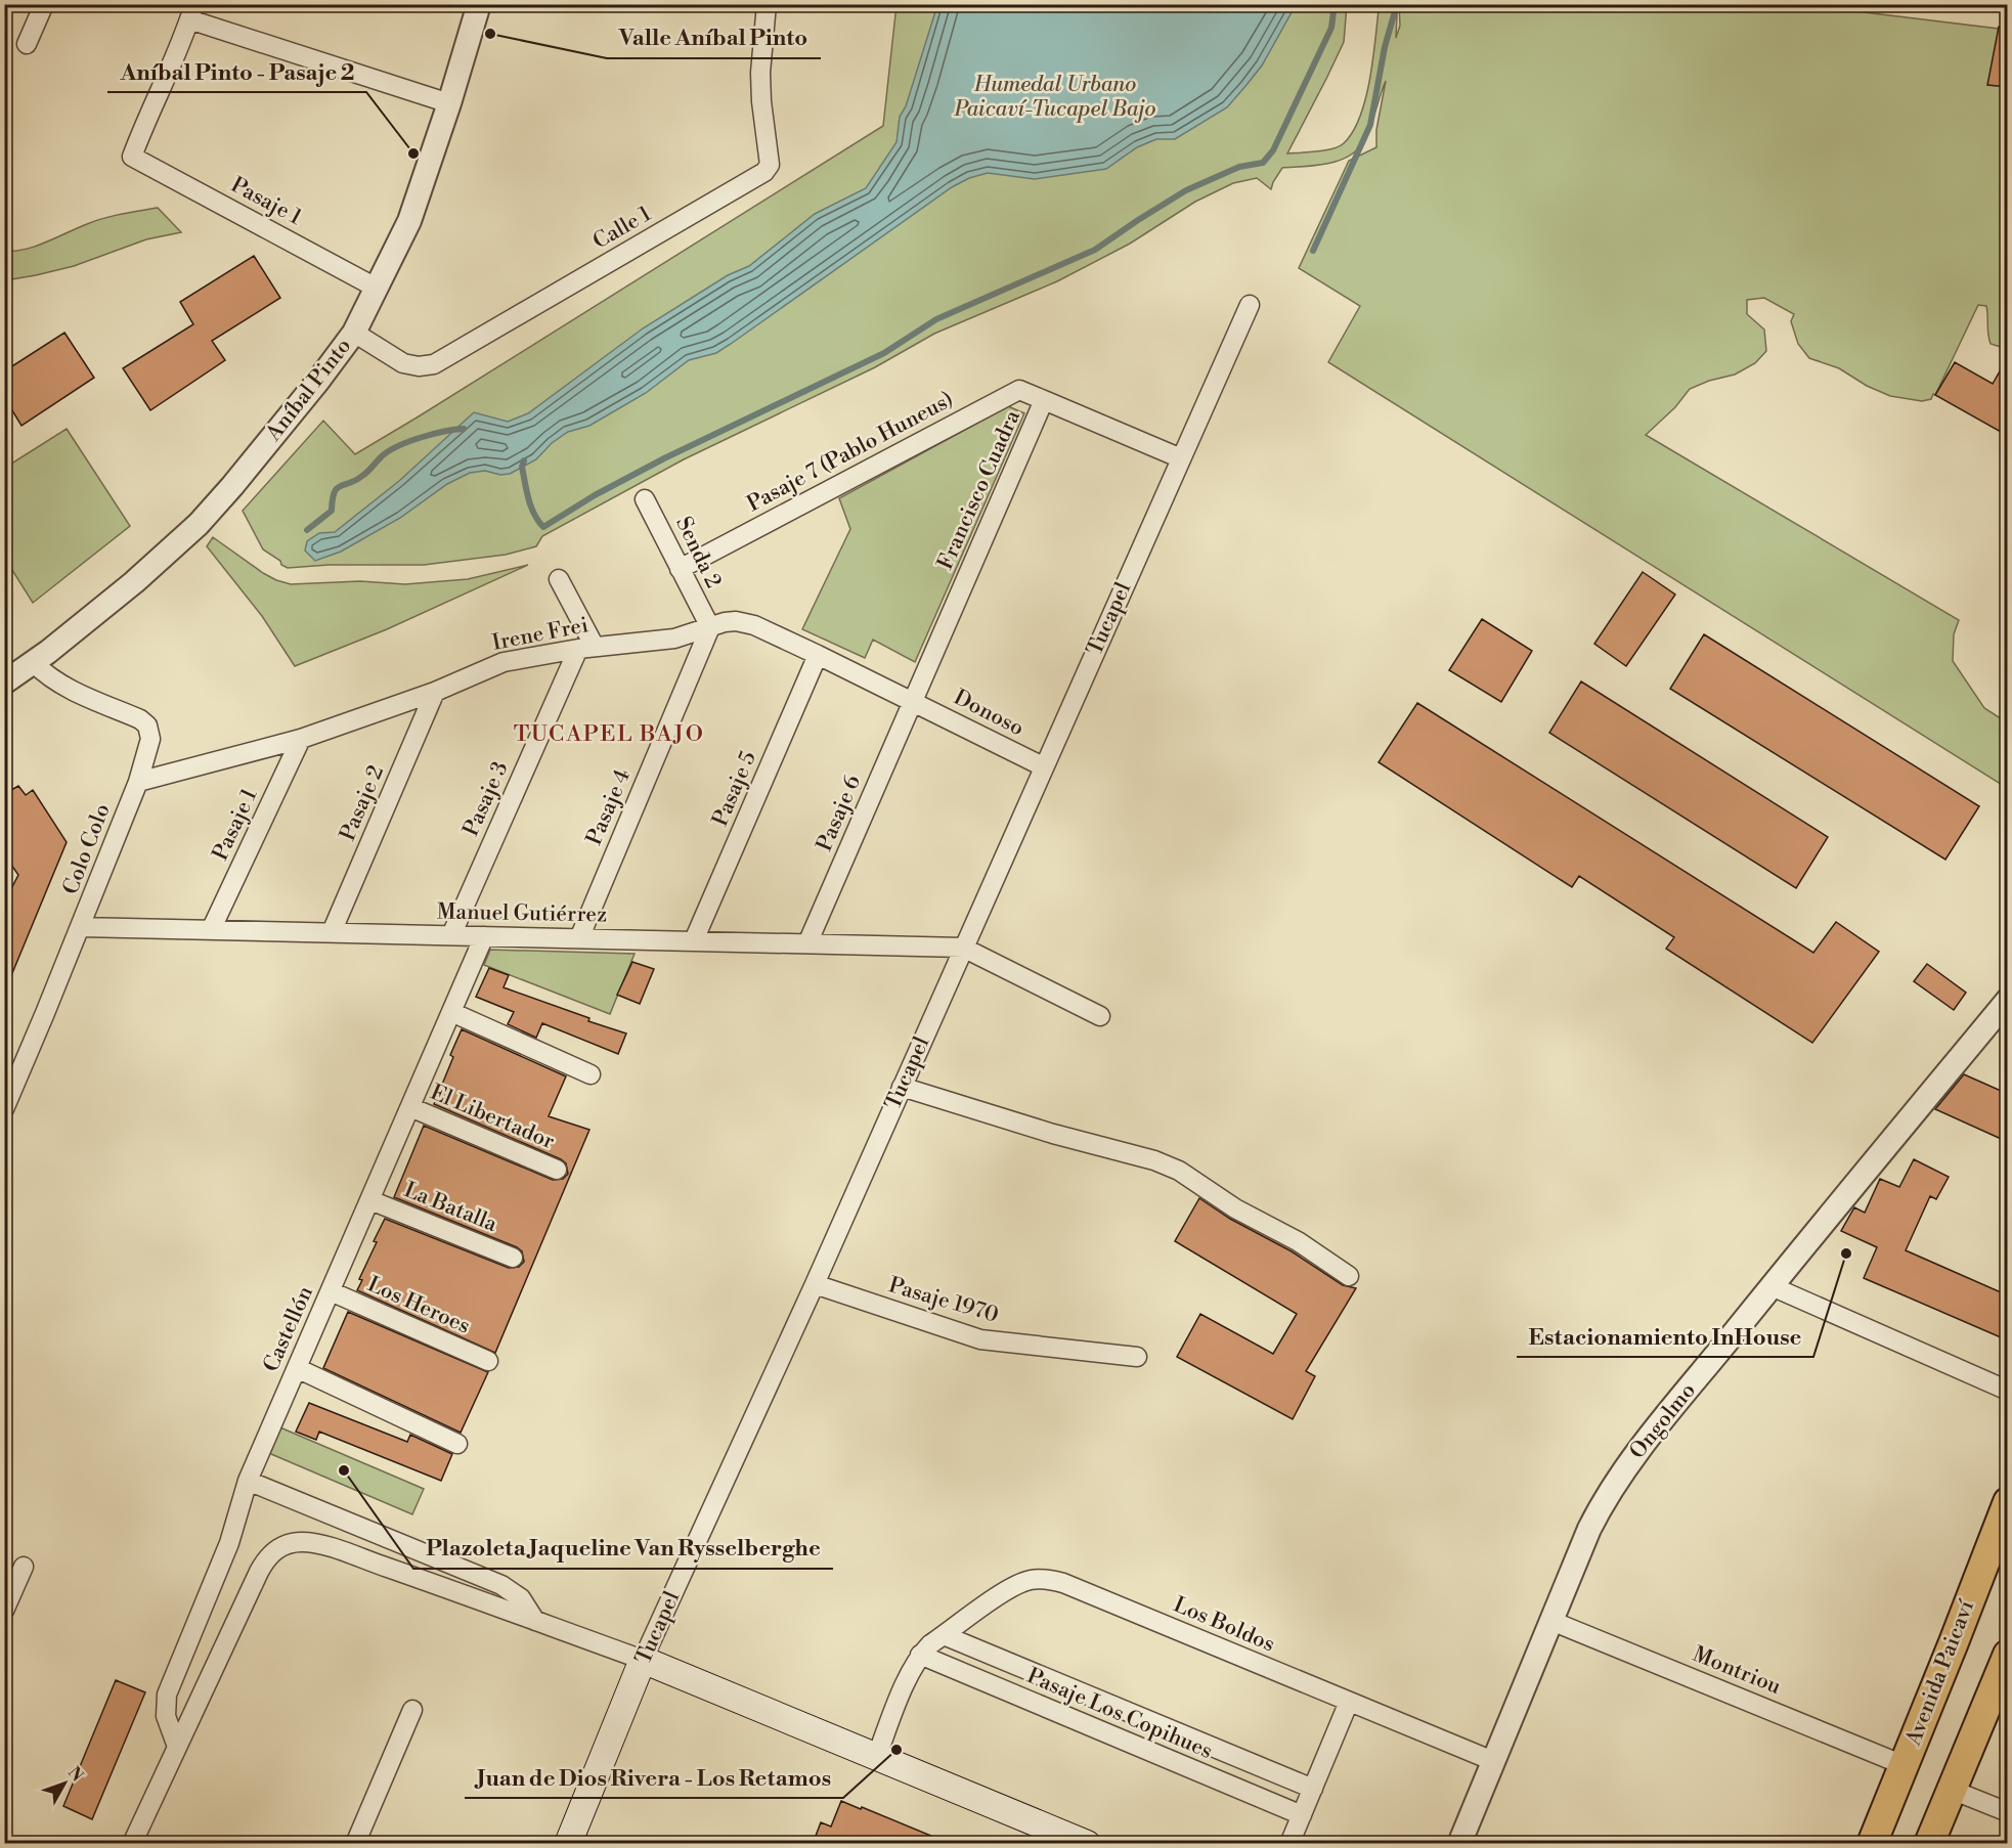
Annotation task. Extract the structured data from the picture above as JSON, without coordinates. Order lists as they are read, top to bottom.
{
  "streets": {
    "main road": ["Tucapel", "Avenida Paicaví"],
    "street": [
      "Pasaje 1",
      "Calle 1",
      "Aníbal Pinto",
      "Pasaje 7 (Pablo Huneus)",
      "Francisco Cuadra",
      "Senda 2",
      "Irene Frei",
      "Donoso",
      "Pasaje 5",
      "Pasaje 3",
      "Pasaje 2",
      "Pasaje 4",
      "Pasaje 6",
      "Colo Colo",
      "Manuel Gutiérrez",
      "El Libertador",
      "La Batalla",
      "Pasaje 1970",
      "Los Heroes",
      "Castellón",
      "Ongolmo",
      "Los Boldos",
      "Montriou",
      "Pasaje Los Copihues"
    ]
  },
  "crossings": [
    ["Pasaje 1", "Aníbal Pinto"],
    ["Pasaje 1", "Irene Frei"],
    ["Pasaje 1", "Manuel Gutiérrez"],
    ["Calle 1", "Aníbal Pinto"],
    ["Aníbal Pinto", "Colo Colo"],
    ["Pasaje 7 (Pablo Huneus)", "Francisco Cuadra"],
    ["Pasaje 7 (Pablo Huneus)", "Senda 2"],
    ["Francisco Cuadra", "Tucapel"],
    ["Francisco Cuadra", "Irene Frei"],
    ["Francisco Cuadra", "Donoso"],
    ["Francisco Cuadra", "Pasaje 6"],
    ["Senda 2", "Irene Frei"],
    ["Senda 2", "Pasaje 4"],
    ["Tucapel", "Donoso"],
    ["Tucapel", "Manuel Gutiérrez"],
    ["Tucapel", "Pasaje 1970"],
    ["Irene Frei", "Donoso"],
    ["Irene Frei", "Pasaje 5"],
    ["Irene Frei", "Pasaje 3"],
    ["Irene Frei", "Pasaje 2"],
    ["Irene Frei", "Pasaje 4"],
    ["Irene Frei", "Pasaje 6"],
    ["Irene Frei", "Colo Colo"],
    ["Donoso", "Pasaje 6"],
    ["Pasaje 5", "Manuel Gutiérrez"],
    ["Pasaje 3", "Manuel Gutiérrez"],
    ["Pasaje 2", "Manuel Gutiérrez"],
    ["Pasaje 4", "Manuel Gutiérrez"],
    ["Pasaje 6", "Manuel Gutiérrez"],
    ["Colo Colo", "Manuel Gutiérrez"],
    ["Manuel Gutiérrez", "Castellón"],
    ["El Libertador", "Castellón"],
    ["La Batalla", "Castellón"],
    ["Los Heroes", "Castellón"],
    ["Ongolmo", "Los Boldos"],
    ["Ongolmo", "Montriou"],
    ["Los Boldos", "Pasaje Los Copihues"],
    ["Montriou", "Avenida Paicaví"]
  ],
  "districts": ["TUCAPEL BAJO"],
  "parks": ["Humedal Urbano Paicaví-Tucapel Bajo"],
  "places": [
    "Valle Aníbal Pinto",
    "Aníbal Pinto - Pasaje 2",
    "Estacionamiento InHouse",
    "Plazoleta Jaqueline Van Rysselberghe",
    "Juan de Dios Rivera - Los Retamos"
  ],
  "north": "top right"
}
